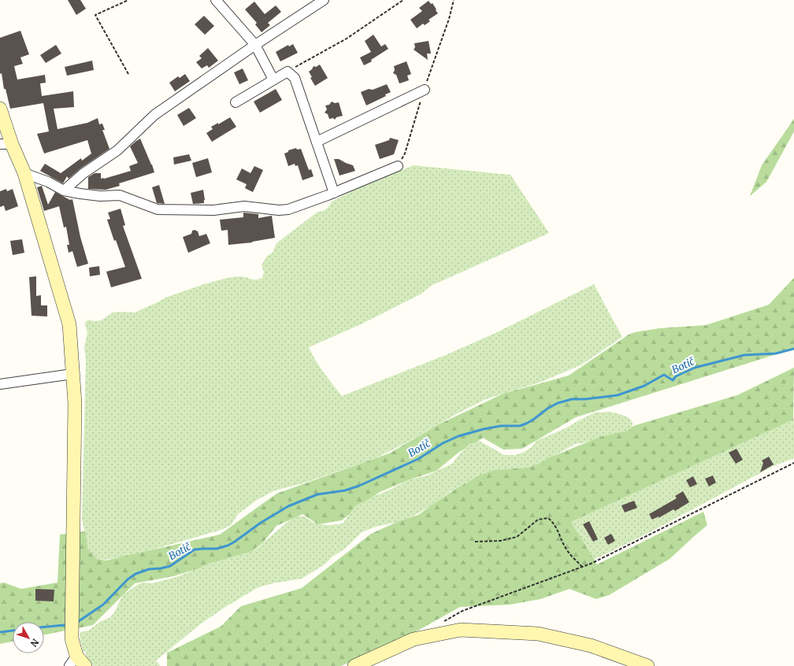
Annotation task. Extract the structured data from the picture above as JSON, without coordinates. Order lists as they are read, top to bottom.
{
  "water": ["Botič"],
  "north": "bottom right"
}
